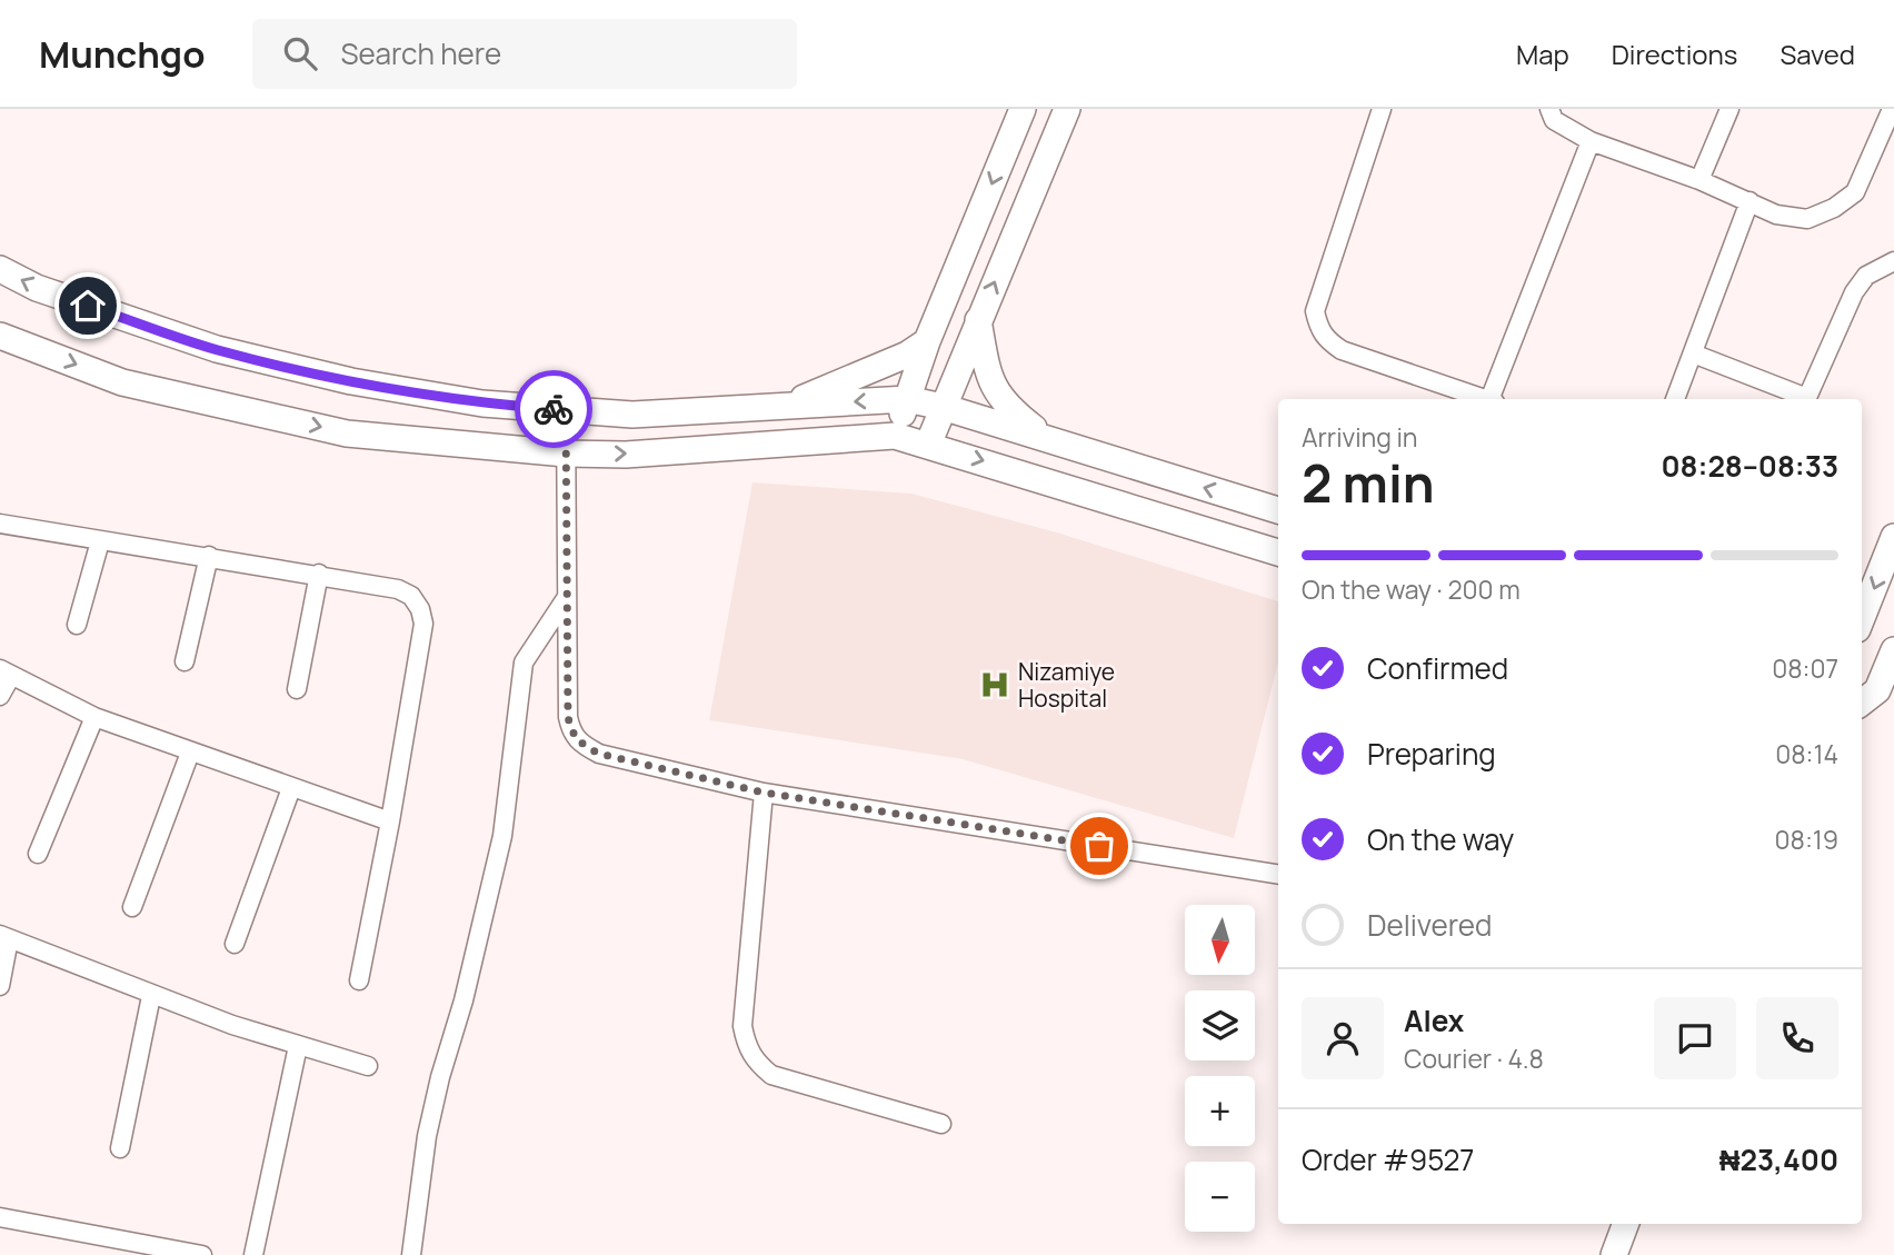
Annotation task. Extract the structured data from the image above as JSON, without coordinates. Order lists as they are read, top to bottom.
{
  "places": {
    "hospital": ["Nizamiye Hospital"]
  },
  "north": "bottom",
  "page": {
    "header": "Munchgo",
    "search": "Search here",
    "nav": ["Map", "Directions", "Saved"],
    "heading": ["2 min", "Arriving in", "08:28–08:33"],
    "panel": [
      "Alex",
      "Courier · 4.8",
      "Order #9527",
      "₦23,400"
    ],
    "bar": "On the way · 200 m",
    "list": [
      ["Confirmed", "08:07"],
      ["Preparing", "08:14"],
      ["On the way", "08:19"],
      "Delivered"
    ],
    "map_buttons": ["+", "−"]
  }
}
